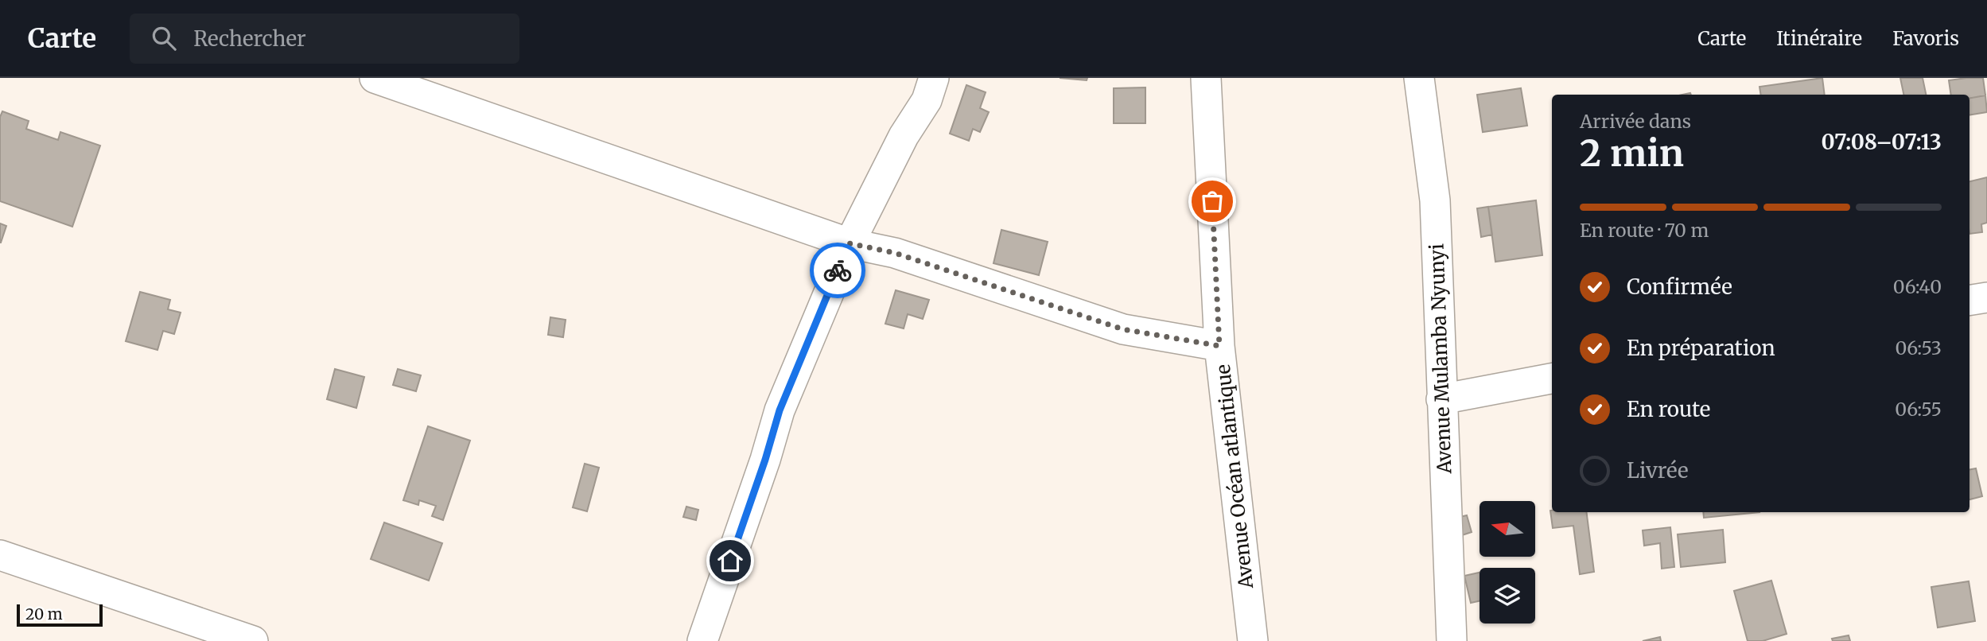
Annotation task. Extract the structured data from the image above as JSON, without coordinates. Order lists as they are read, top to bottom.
{
  "streets": {
    "street": ["Avenue Mulamba Nyunyi", "Avenue Océan atlantique"]
  },
  "scale_bar": "20 m",
  "north": "left",
  "page": {
    "header": "Carte",
    "search": "Rechercher",
    "nav": ["Carte", "Itinéraire", "Favoris"],
    "heading": ["2 min", "Arrivée dans", "07:08–07:13"],
    "bar": "En route · 70 m",
    "list": [
      ["Confirmée", "06:40"],
      ["En préparation", "06:53"],
      ["En route", "06:55"],
      "Livrée"
    ],
    "scale": "20 m"
  }
}
